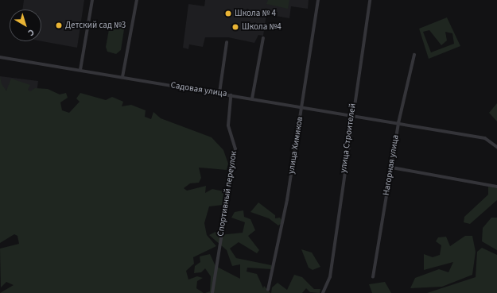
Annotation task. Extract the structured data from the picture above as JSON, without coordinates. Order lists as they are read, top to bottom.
{
  "streets": {
    "street": [
      "Садовая улица",
      "улица Строителей",
      "улица Химиков",
      "Нагорная улица",
      "Спортивный переулок"
    ]
  },
  "crossings": [
    ["Садовая улица", "улица Строителей"],
    ["Садовая улица", "улица Химиков"],
    ["Садовая улица", "Нагорная улица"],
    ["Садовая улица", "Спортивный переулок"]
  ],
  "places": ["Школа № 4", "Детский сад №3", "Школа №4"],
  "north": "bottom right"
}
